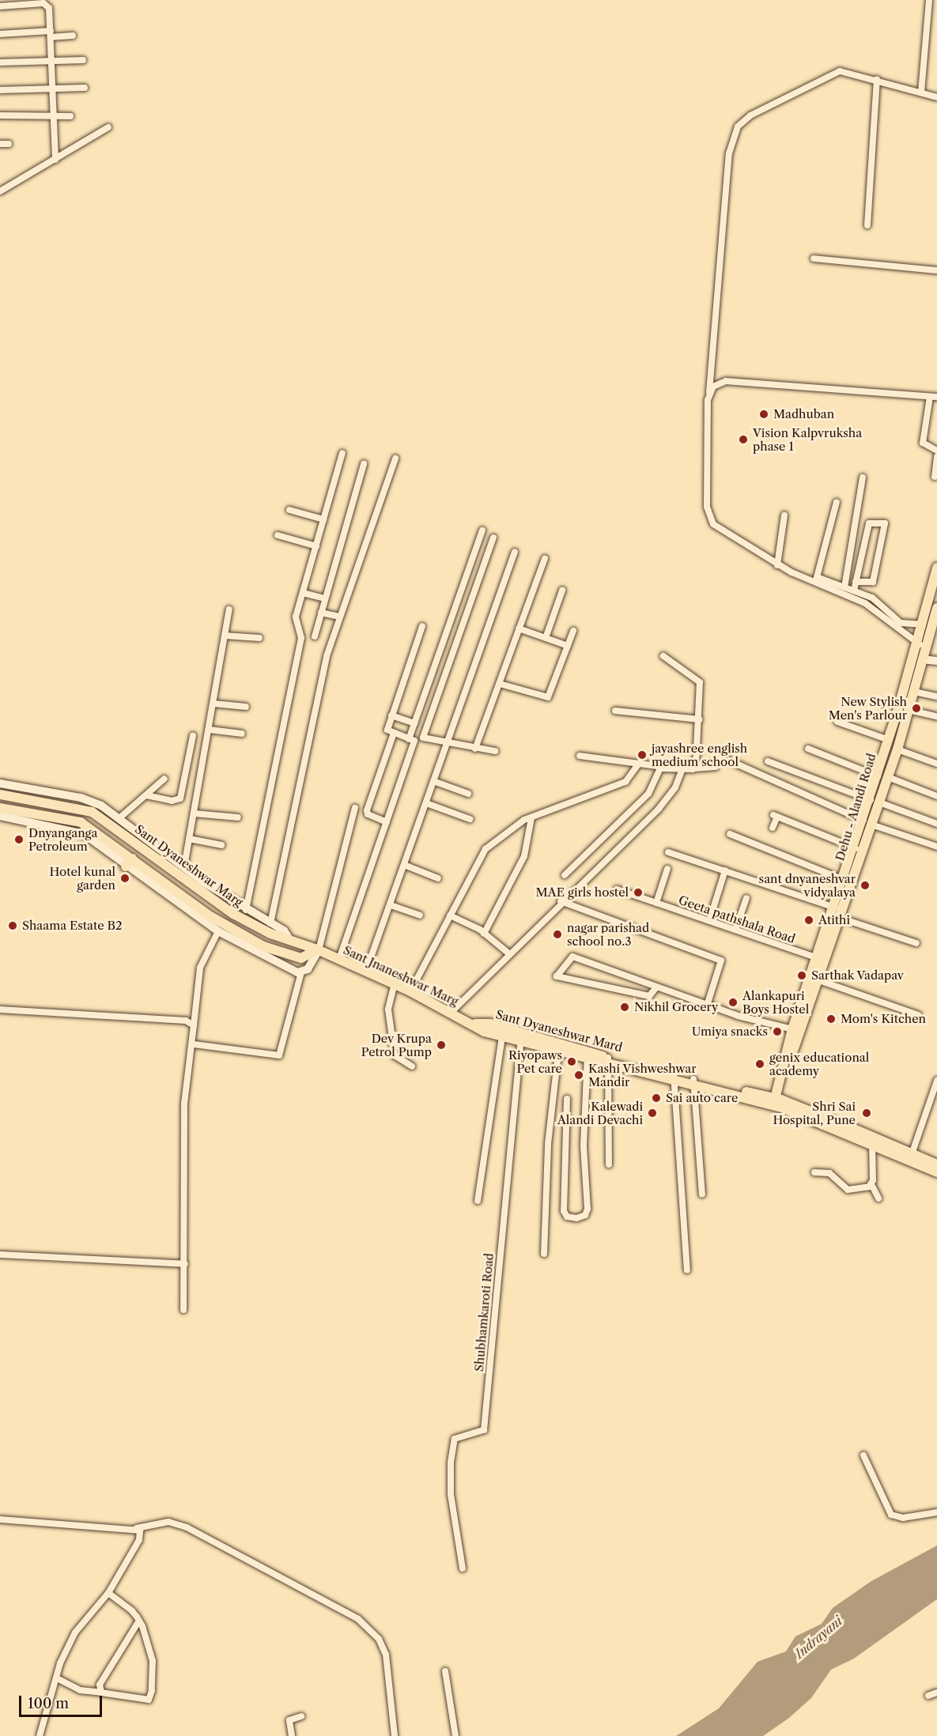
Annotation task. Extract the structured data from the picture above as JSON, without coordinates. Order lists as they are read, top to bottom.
{
  "streets": {
    "main road": ["Dehu - Alandi Road", "Sant Dyaneshwar Marg", "Sant Jnaneshwar Marg"],
    "street": ["Geeta pathshala Road", "Shubhamkaroti Road"]
  },
  "crossings": [
    ["Dehu - Alandi Road", "Geeta pathshala Road"],
    ["Sant Dyaneshwar Marg", "Sant Jnaneshwar Marg"]
  ],
  "water": ["Indrayani"],
  "places": [
    "Madhuban",
    "Vision Kalpvruksha phase 1",
    "New Stylish Men's Parlour",
    "jayashree english medium school",
    "Dnyanganga Petroleum",
    "Hotel kunal garden",
    "sant dnyaneshvar vidyalaya",
    "MAE girls hostel",
    "Atithi",
    "Shaama Estate B2",
    "nagar parishad school no.3",
    "Sarthak Vadapav",
    "Alankapuri Boys Hostel",
    "Nikhil Grocery",
    "Mom's Kitchen",
    "Umiya snacks",
    "Dev Krupa Petrol Pump",
    "Riyopaws Pet care",
    "genix educational academy",
    "Kashi Vishweshwar Mandir",
    "Sai auto care",
    "Kalewadi Alandi Devachi",
    "Shri Sai Hospital, Pune"
  ],
  "scale_bar": "100 m"
}
